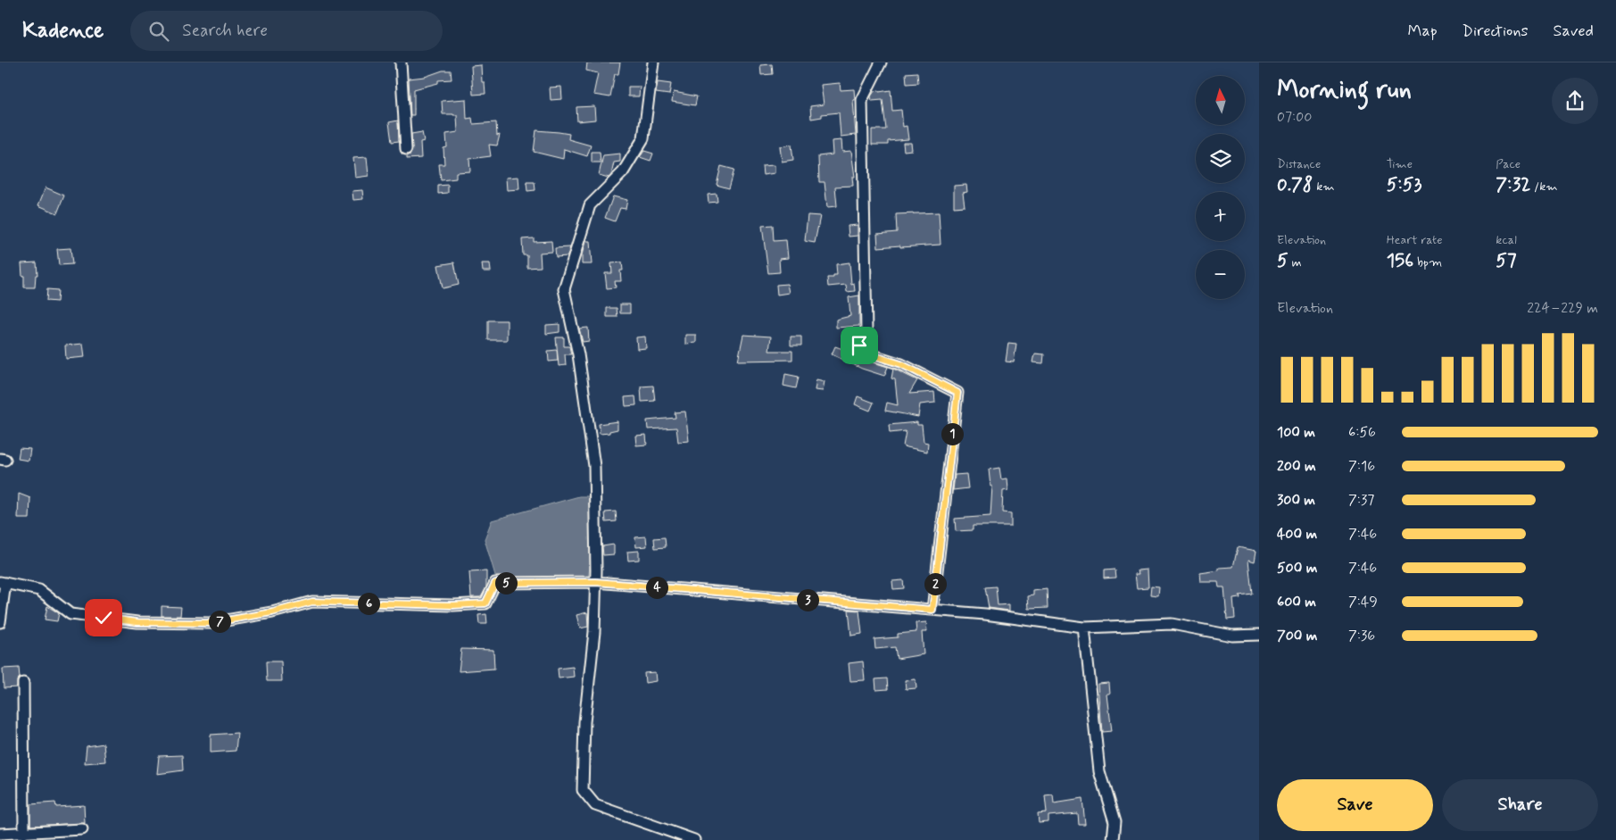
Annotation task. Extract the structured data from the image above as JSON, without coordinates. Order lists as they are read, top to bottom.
{
  "north": "top",
  "page": {
    "header": "Kadence",
    "search": "Search here",
    "nav": ["Map", "Directions", "Saved"],
    "heading": ["Morning run", "07:00"],
    "map_buttons": ["+", "−"],
    "stats": [
      ["Distance", "0.78 km"],
      ["Time", "5:53"],
      ["Pace", "7:32 /km"],
      ["Elevation", "5 m"],
      ["Heart rate", "156 bpm"],
      ["kcal", "57"]
    ],
    "chart": ["Elevation", "224–229 m"],
    "list": [
      {
        "name": "100 m",
        "note": "6:56"
      },
      {
        "name": "200 m",
        "note": "7:16"
      },
      {
        "name": "300 m",
        "note": "7:37"
      },
      {
        "name": "400 m",
        "note": "7:46"
      },
      {
        "name": "500 m",
        "note": "7:46"
      },
      {
        "name": "600 m",
        "note": "7:49"
      },
      {
        "name": "700 m",
        "note": "7:36"
      }
    ],
    "pins": [
      "1",
      "5",
      "2",
      "4",
      "3",
      "6",
      "7"
    ],
    "buttons": ["Save", "Share"]
  }
}
